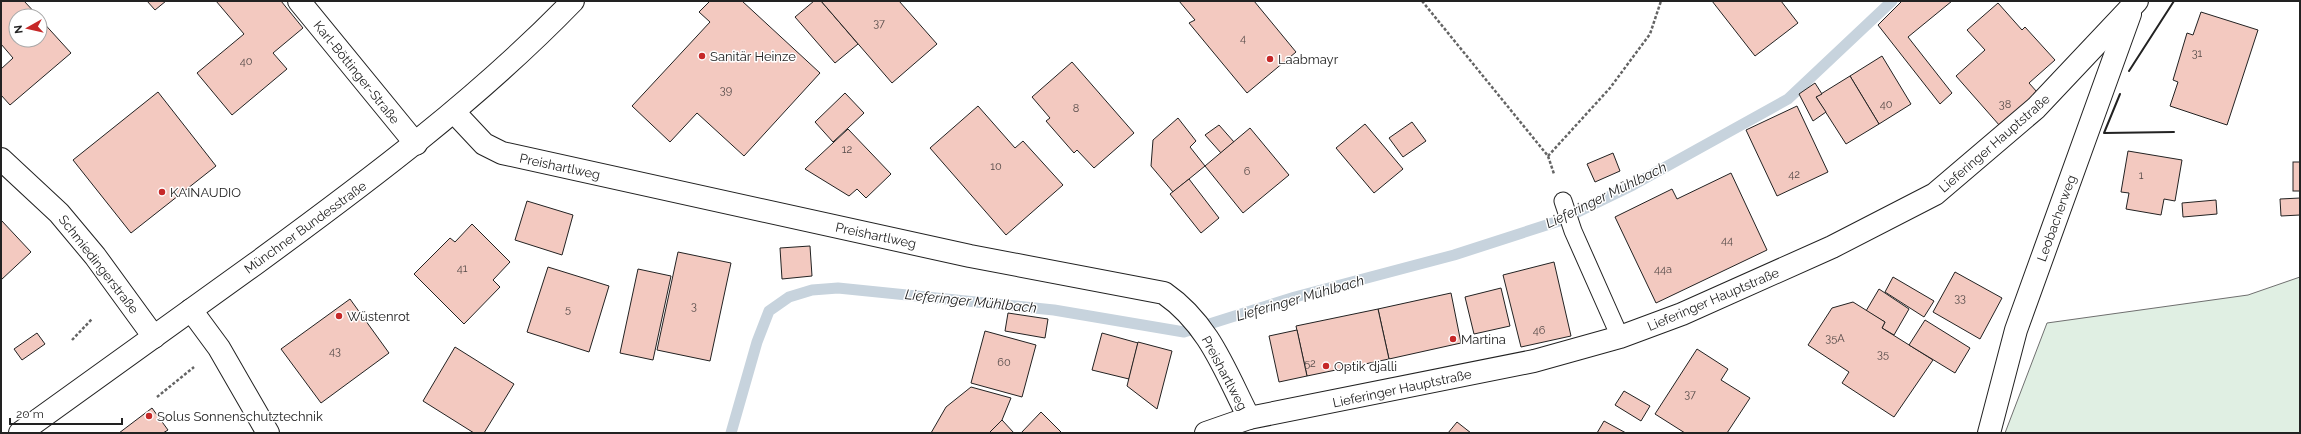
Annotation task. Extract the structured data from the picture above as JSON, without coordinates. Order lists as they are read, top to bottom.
{
  "streets": {
    "street": [
      "Karl-Böttinger-Straße",
      "Lieferinger Hauptstraße",
      "Preishartlweg",
      "Leobacherweg",
      "Münchner Bundesstraße",
      "Schmiedingerstraße"
    ]
  },
  "crossings": [
    ["Karl-Böttinger-Straße", "Münchner Bundesstraße"],
    ["Lieferinger Hauptstraße", "Preishartlweg"],
    ["Lieferinger Hauptstraße", "Leobacherweg"],
    ["Preishartlweg", "Münchner Bundesstraße"],
    ["Münchner Bundesstraße", "Schmiedingerstraße"]
  ],
  "water": ["Lieferinger Mühlbach"],
  "places": [
    "Sanitär Heinze",
    "Laabmayr",
    "KAINAUDIO",
    "Wüstenrot",
    "Martina",
    "Optik djalli",
    "Solus Sonnenschutztechnik"
  ],
  "house_numbers": [
    "37",
    "4",
    "31",
    "40",
    "39",
    "40",
    "38",
    "8",
    "12",
    "10",
    "6",
    "42",
    "1",
    "44",
    "41",
    "44a",
    "33",
    "3",
    "5",
    "46",
    "35A",
    "43",
    "35",
    "60",
    "52",
    "37"
  ],
  "scale_bar": "20 m",
  "north": "left"
}
